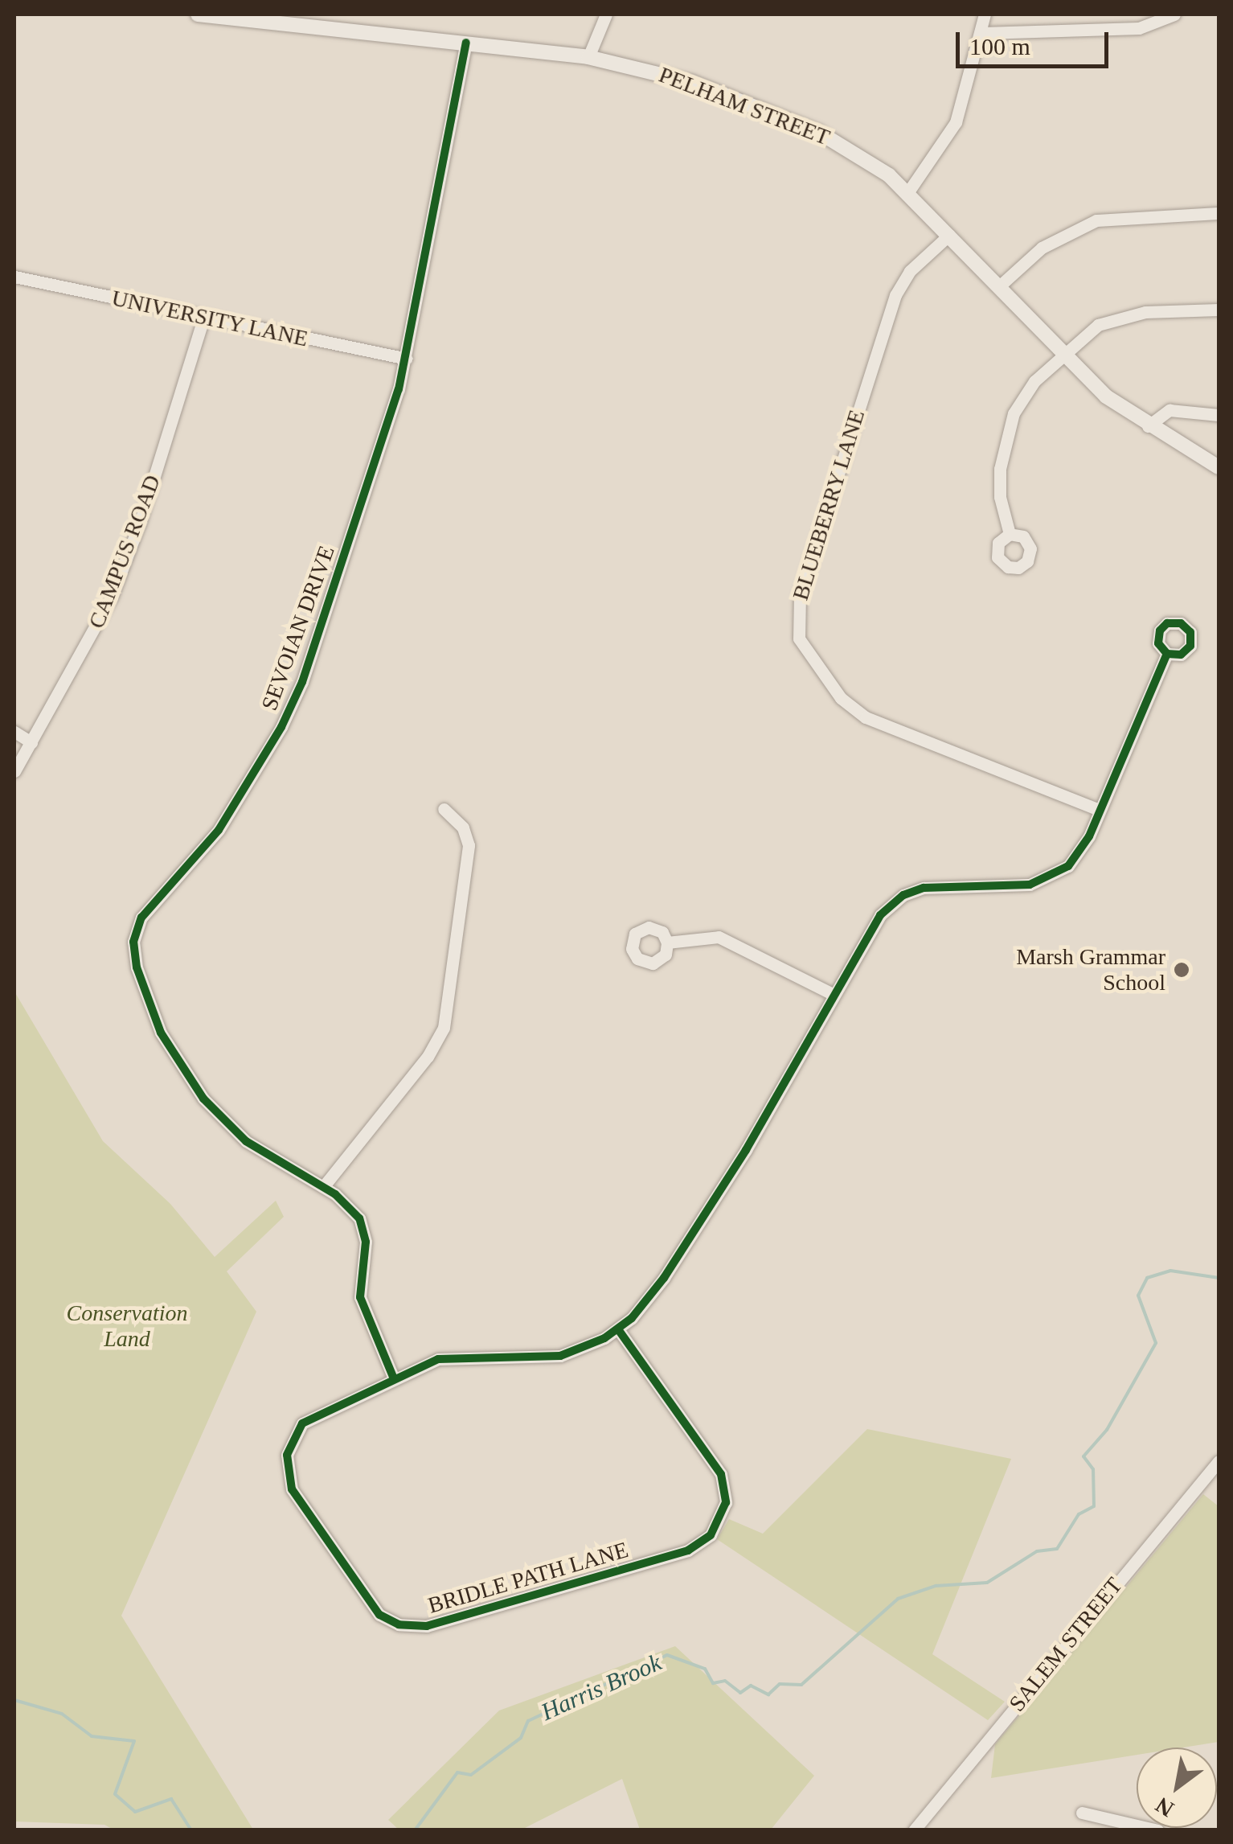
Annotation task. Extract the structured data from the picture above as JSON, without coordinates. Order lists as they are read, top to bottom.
{
  "streets": {
    "street": [
      "PELHAM STREET",
      "UNIVERSITY LANE",
      "BLUEBERRY LANE",
      "CAMPUS ROAD",
      "SEVOIAN DRIVE",
      "BRIDLE PATH LANE",
      "SALEM STREET"
    ]
  },
  "crossings": [
    ["PELHAM STREET", "BLUEBERRY LANE"],
    ["PELHAM STREET", "SEVOIAN DRIVE"],
    ["UNIVERSITY LANE", "CAMPUS ROAD"],
    ["UNIVERSITY LANE", "SEVOIAN DRIVE"],
    ["BLUEBERRY LANE", "BRIDLE PATH LANE"],
    ["SEVOIAN DRIVE", "BRIDLE PATH LANE"]
  ],
  "water": ["Harris Brook"],
  "parks": ["Conservation Land"],
  "places": ["Marsh Grammar School"],
  "scale_bar": "100 m",
  "north": "bottom left"
}
